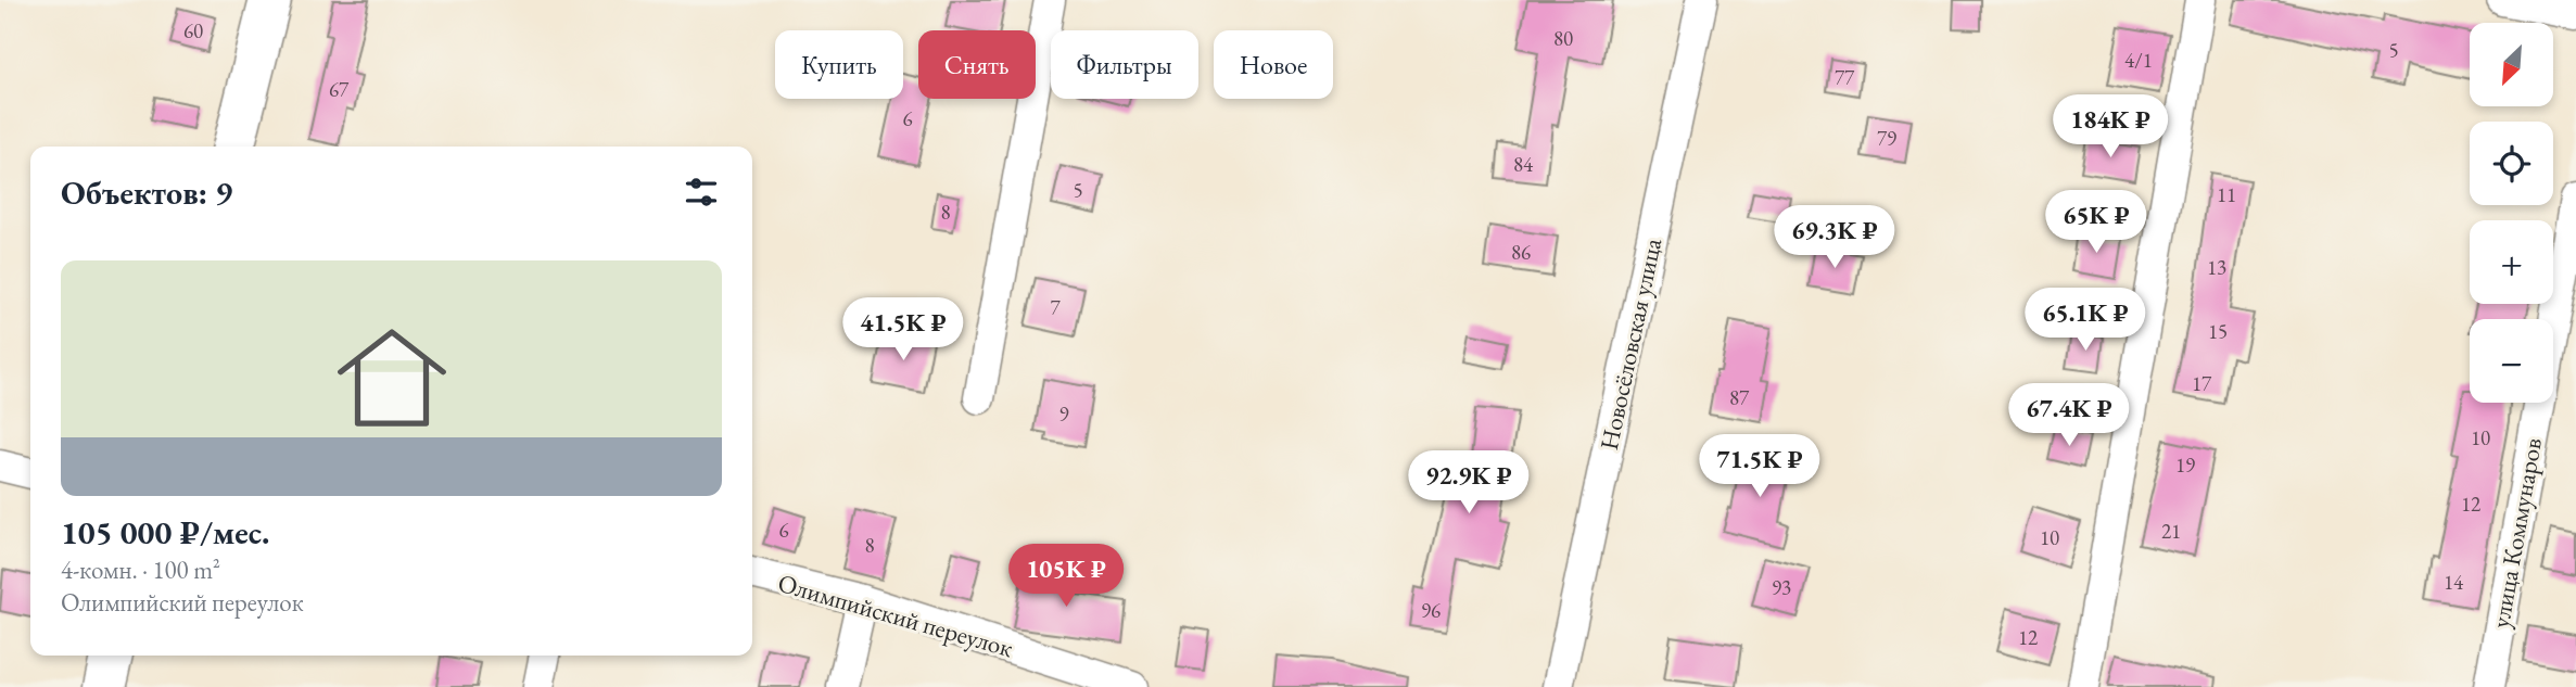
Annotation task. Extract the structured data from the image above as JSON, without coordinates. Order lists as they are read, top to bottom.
{
  "streets": {
    "street": ["Новосёловская улица", "улица Коммунаров", "Олимпийский переулок"]
  },
  "house_numbers": [
    "60",
    "80",
    "5",
    "4/1",
    "77",
    "67",
    "6",
    "79",
    "84",
    "5",
    "11",
    "8",
    "86",
    "13",
    "7",
    "15",
    "17",
    "87",
    "9",
    "10",
    "19",
    "12",
    "6",
    "21",
    "10",
    "8",
    "14",
    "93",
    "96",
    "12"
  ],
  "north": "bottom left",
  "page": {
    "map_buttons": ["+", "−"],
    "chip": [
      "Купить",
      "Снять",
      "Фильтры",
      "Новое"
    ],
    "price": [
      "184K ₽",
      "65K ₽",
      "69.3K ₽",
      "65.1K ₽",
      "41.5K ₽",
      "67.4K ₽",
      "71.5K ₽",
      "92.9K ₽",
      "105K ₽"
    ],
    "heading": "Объектов: 9",
    "list": [
      {
        "name": "105 000 ₽/мес.",
        "note": "4-комн. · 100 m² · Олимпийский переулок"
      }
    ]
  }
}
